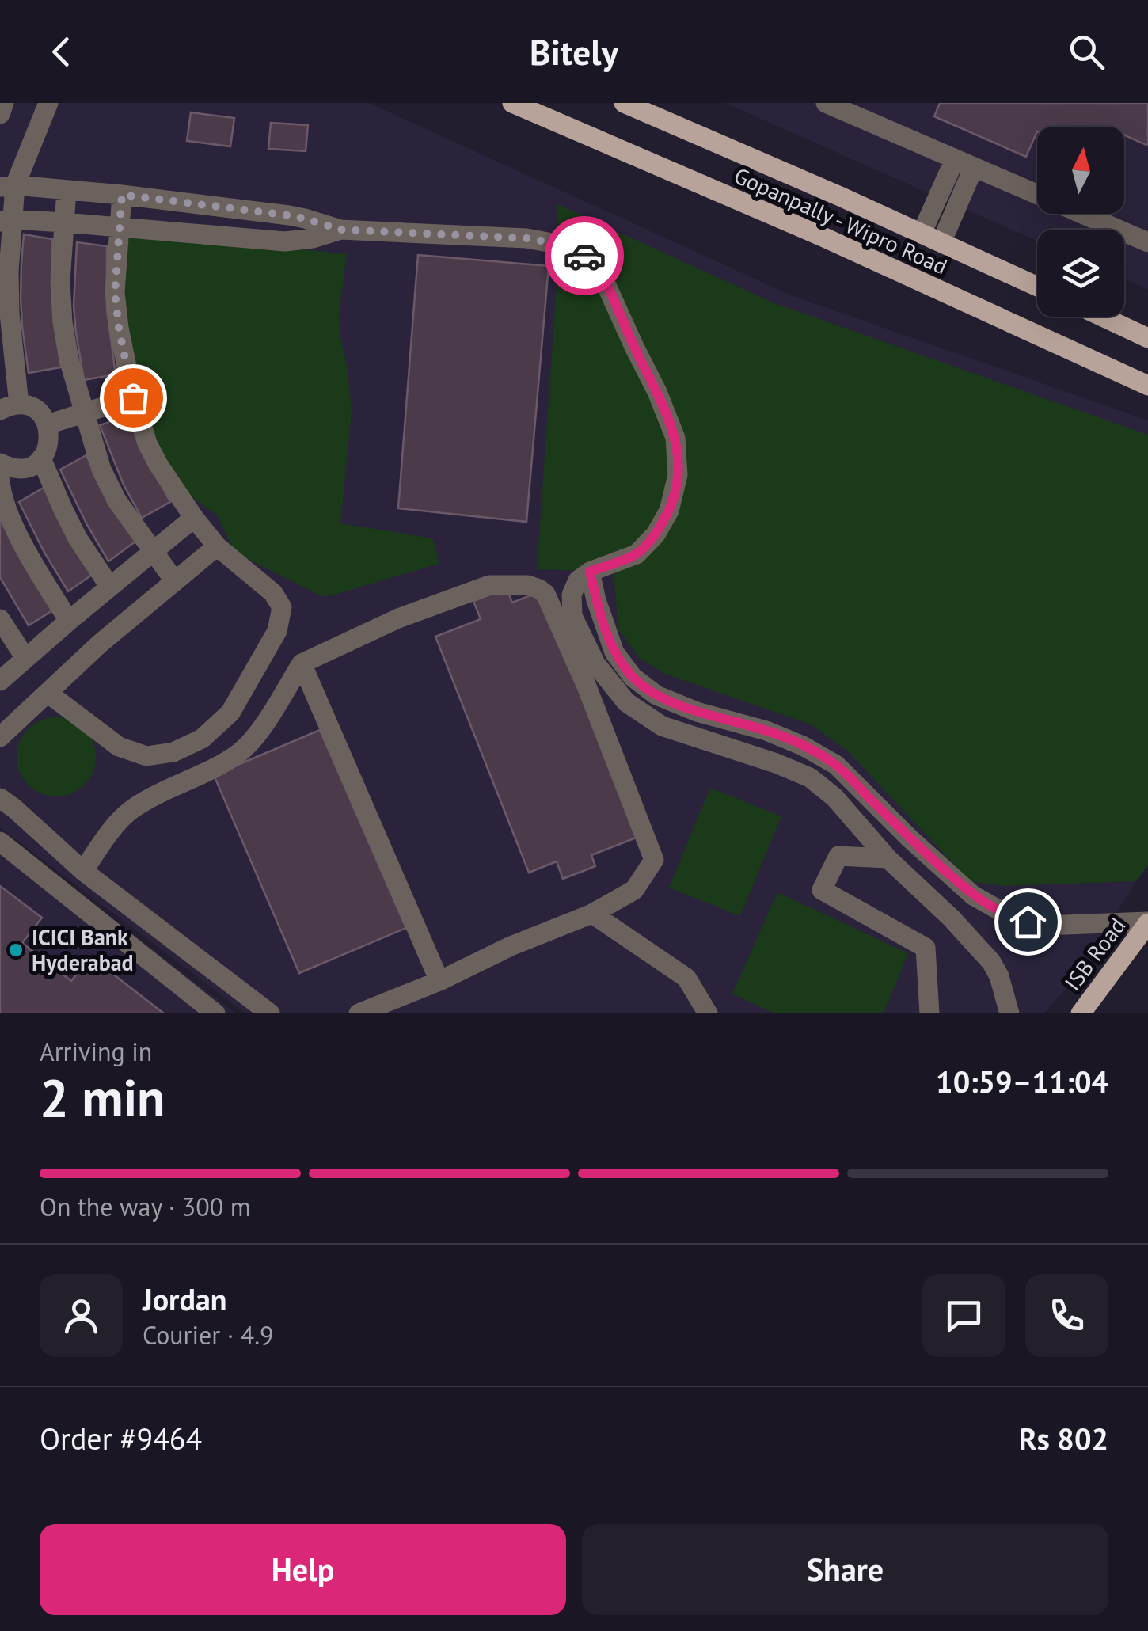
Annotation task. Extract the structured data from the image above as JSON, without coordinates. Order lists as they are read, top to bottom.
{
  "streets": {
    "main road": ["Gopanpally - Wipro Road", "ISB Road"]
  },
  "places": ["ICICI Bank Hyderabad"],
  "north": "top",
  "page": {
    "header": "Bitely",
    "heading": ["2 min", "Arriving in", "10:59–11:04"],
    "panel": [
      "Jordan",
      "Courier · 4.9",
      "Order #9464",
      "Rs 802"
    ],
    "bar": "On the way · 300 m",
    "buttons": ["Help", "Share"]
  }
}
